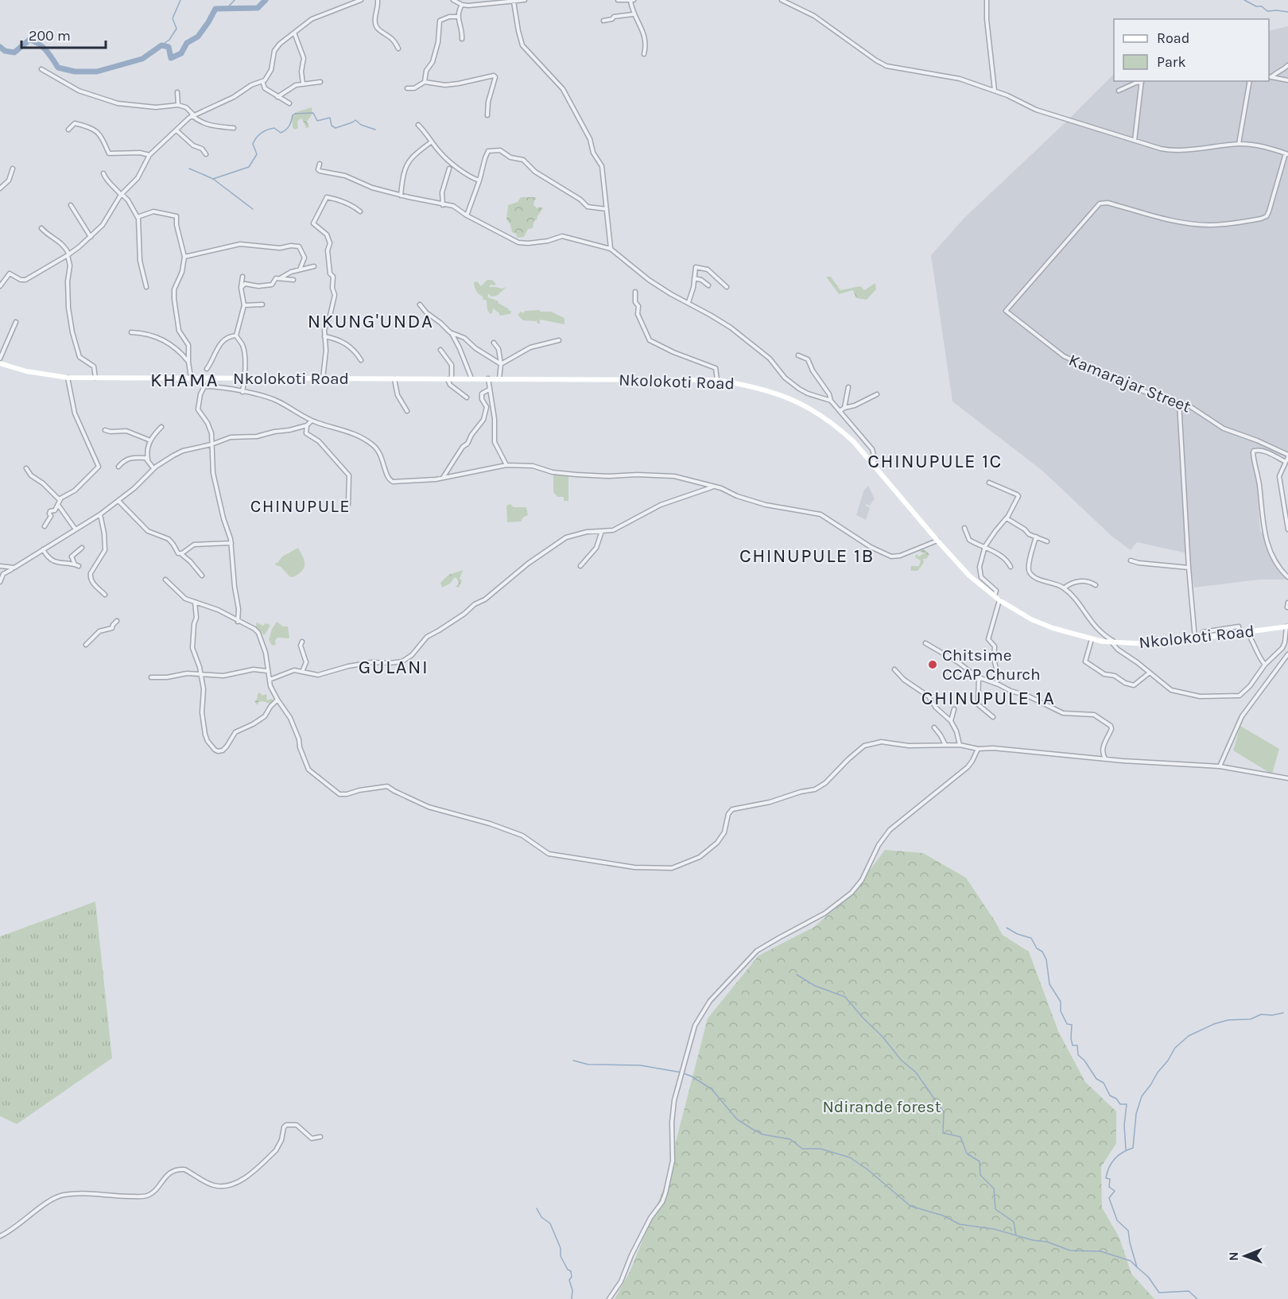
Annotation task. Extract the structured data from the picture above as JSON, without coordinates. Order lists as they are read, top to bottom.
{
  "streets": {
    "main road": ["Nkolokoti Road"],
    "street": ["Kamarajar Street"]
  },
  "districts": [
    "NKUNG'UNDA",
    "KHAMA",
    "CHINUPULE 1C",
    "CHINUPULE",
    "CHINUPULE 1B",
    "GULANI",
    "CHINUPULE 1A"
  ],
  "parks": ["Ndirande forest"],
  "places": ["Chitsime CCAP Church"],
  "legend": ["Road", "Park"],
  "scale_bar": "200 m",
  "north": "left"
}
